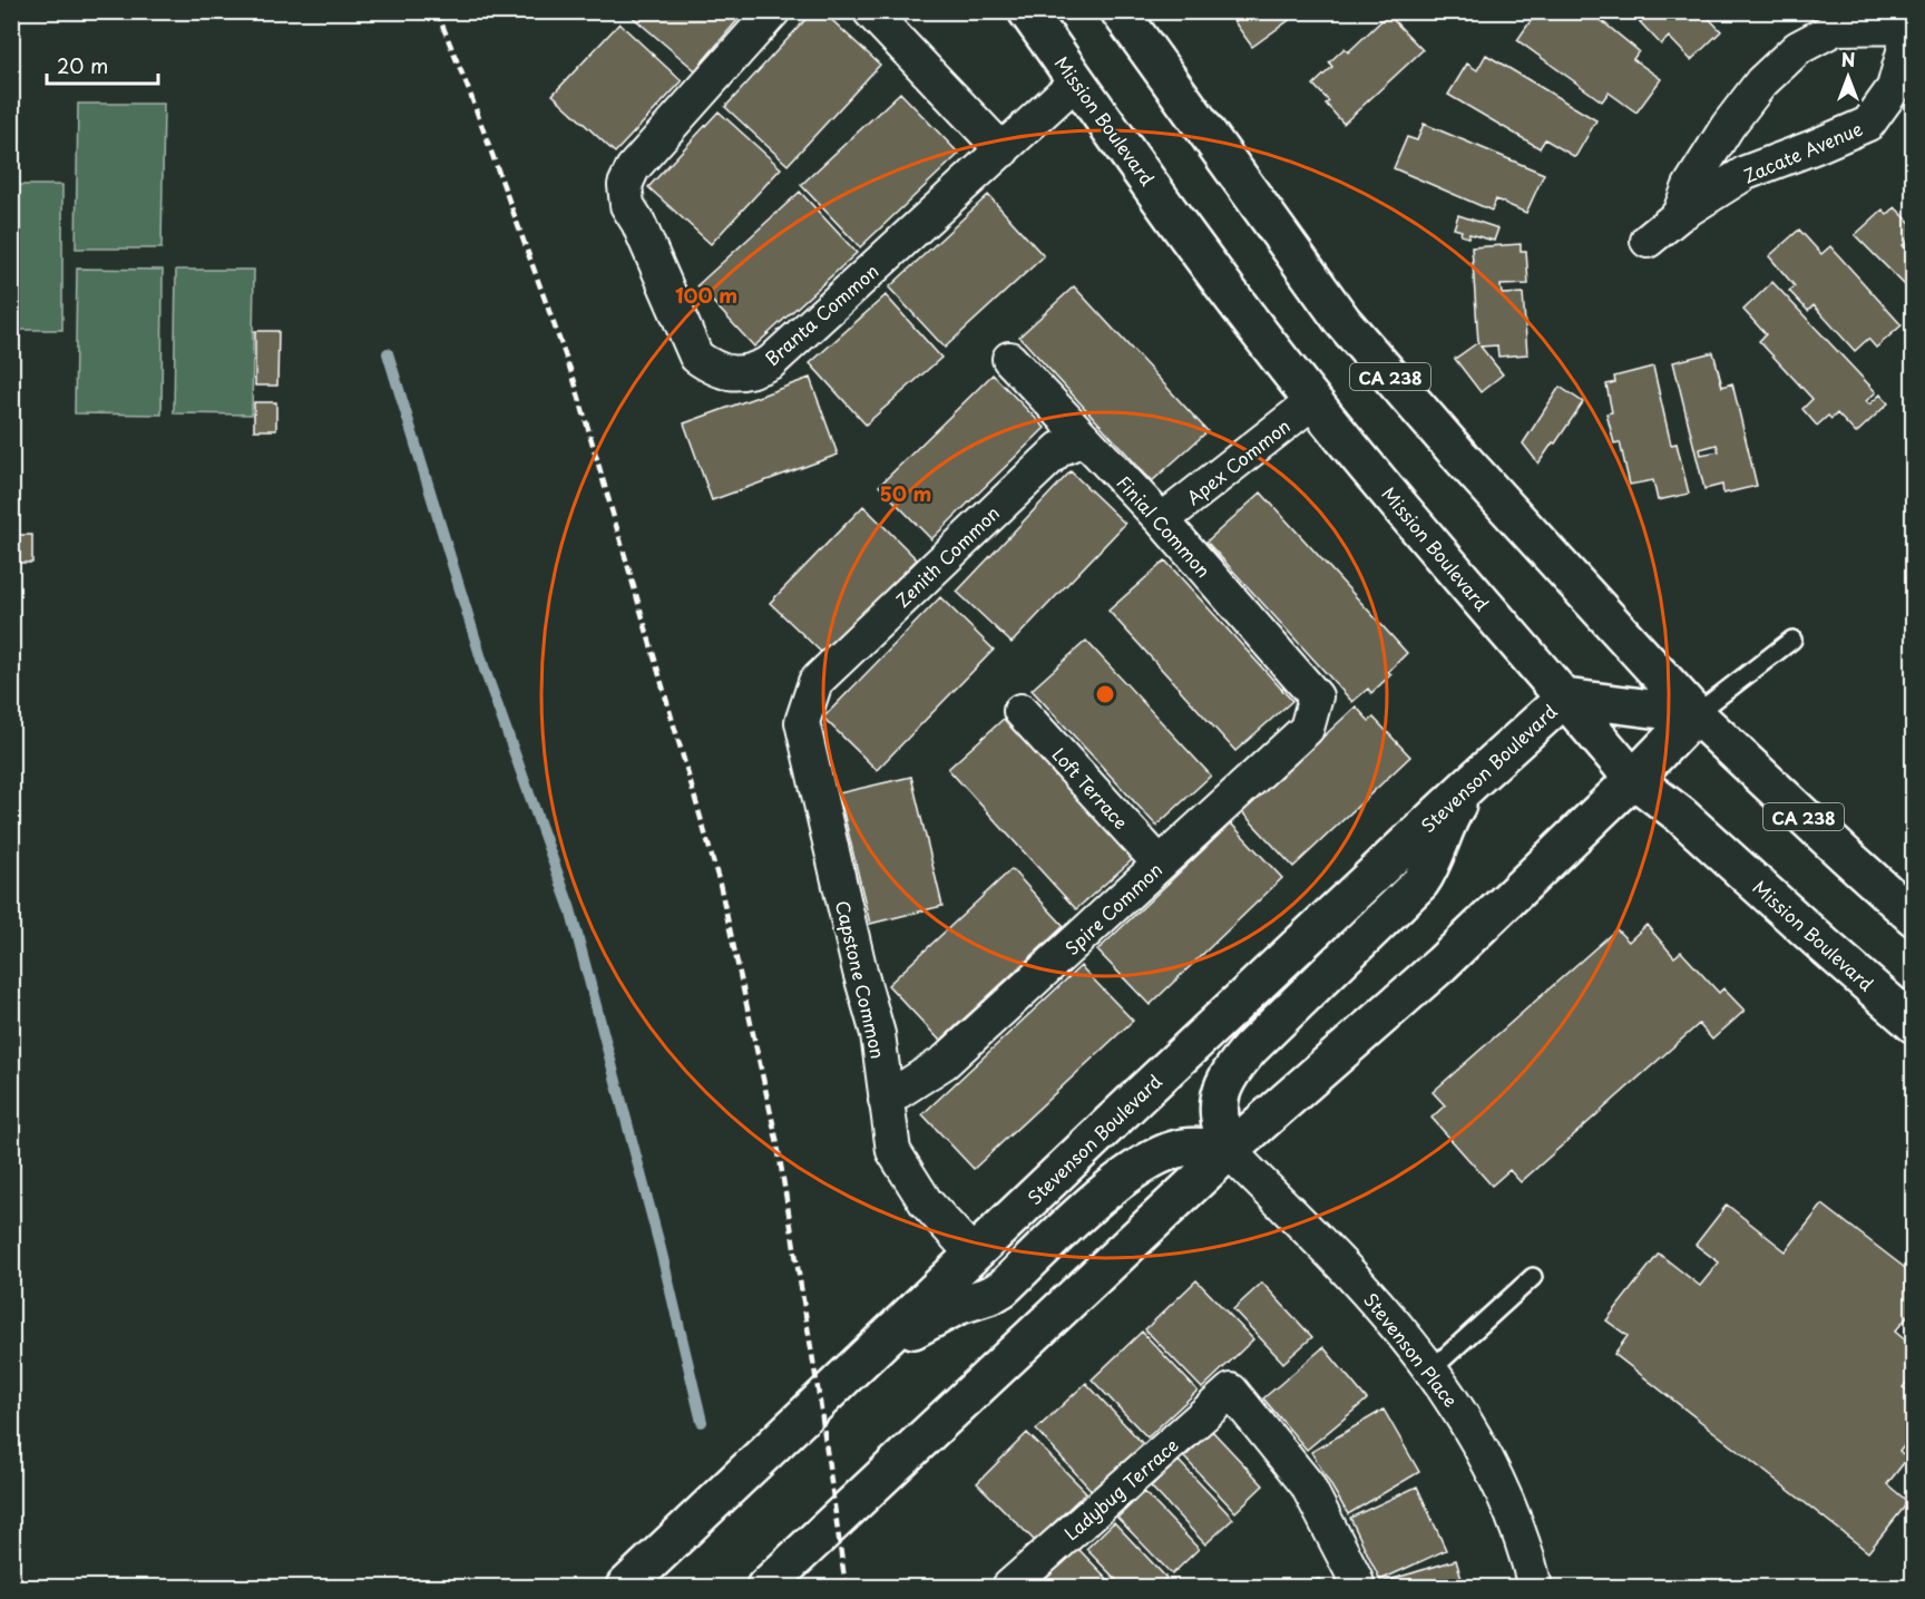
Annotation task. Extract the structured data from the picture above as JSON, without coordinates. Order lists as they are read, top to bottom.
{
  "streets": {
    "main road": ["Mission Boulevard", "CA 238", "Stevenson Boulevard"],
    "street": [
      "Zacate Avenue",
      "Branta Common",
      "Apex Common",
      "Finial Common",
      "Zenith Common",
      "Loft Terrace",
      "Spire Common",
      "Capstone Common",
      "Stevenson Place",
      "Ladybug Terrace"
    ]
  },
  "crossings": [
    ["Mission Boulevard", "Branta Common"],
    ["Mission Boulevard", "Apex Common"],
    ["Mission Boulevard", "Stevenson Boulevard"],
    ["CA 238", "Stevenson Boulevard"],
    ["Apex Common", "Finial Common"],
    ["Finial Common", "Zenith Common"],
    ["Finial Common", "Spire Common"],
    ["Zenith Common", "Capstone Common"],
    ["Stevenson Boulevard", "Capstone Common"],
    ["Loft Terrace", "Spire Common"],
    ["Spire Common", "Capstone Common"]
  ],
  "scale_bar": "20 m",
  "north": "top",
  "rings": ["100 m", "50 m"]
}
